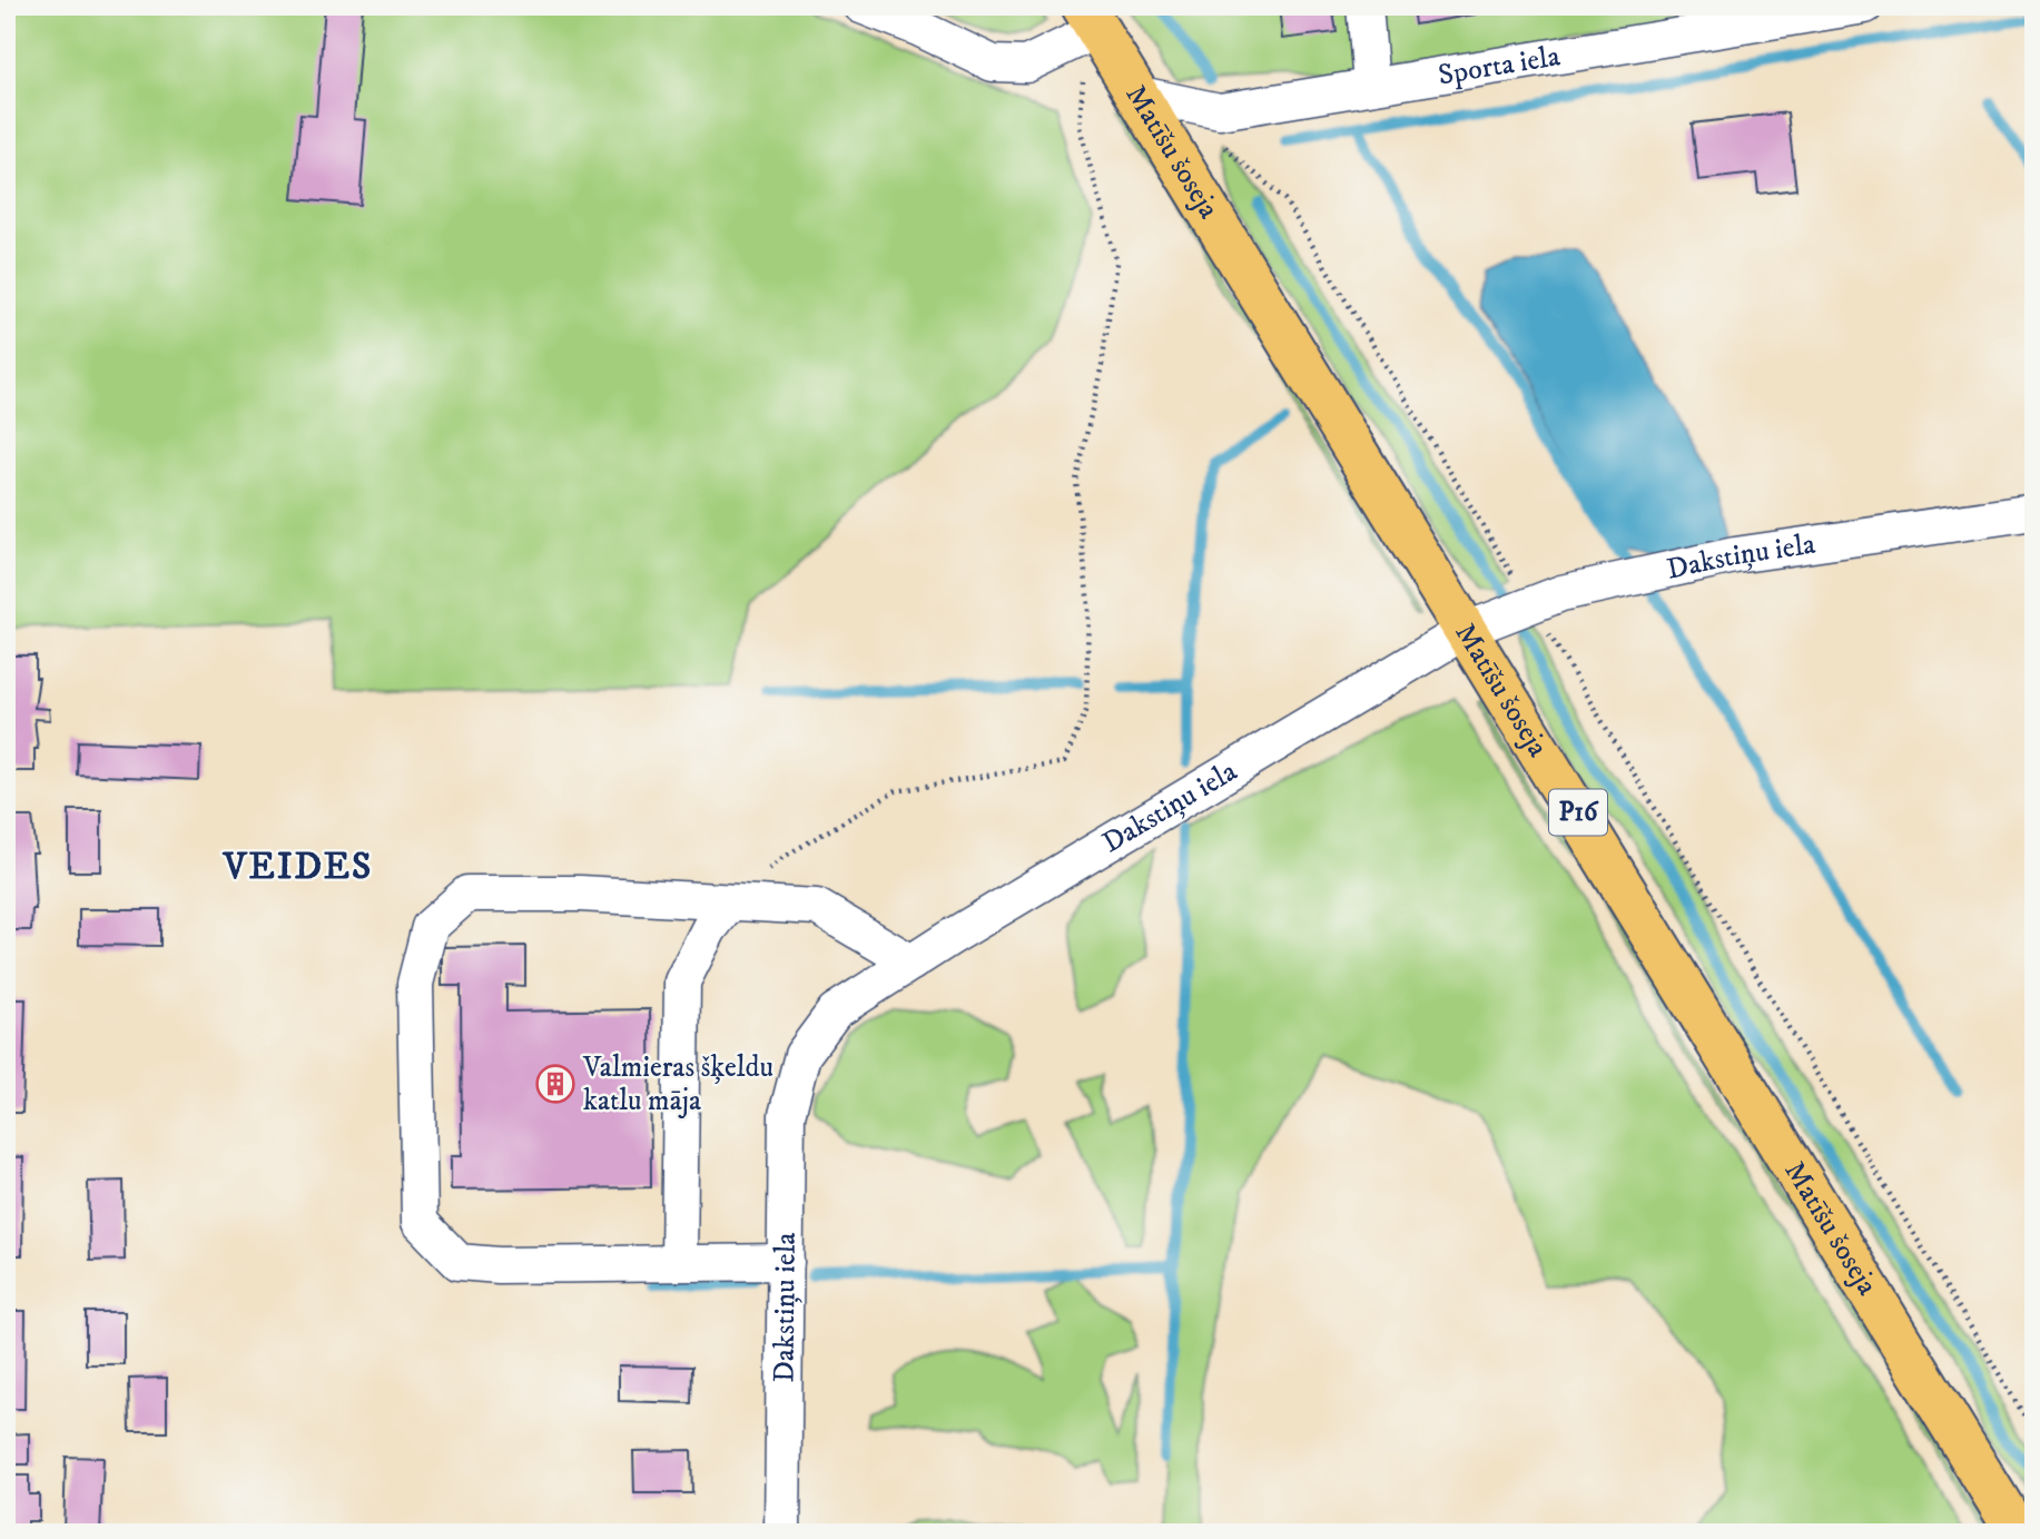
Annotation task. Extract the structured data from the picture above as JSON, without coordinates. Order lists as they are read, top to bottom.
{
  "streets": {
    "main road": ["Matīšu šoseja", "P16"],
    "street": ["Sporta iela", "Dakstiņu iela"]
  },
  "crossings": [
    ["Sporta iela", "Matīšu šoseja"],
    ["Matīšu šoseja", "Dakstiņu iela"]
  ],
  "districts": ["VEIDES"],
  "places": {
    "building": ["Valmieras šķeldu katlu māja"]
  }
}
